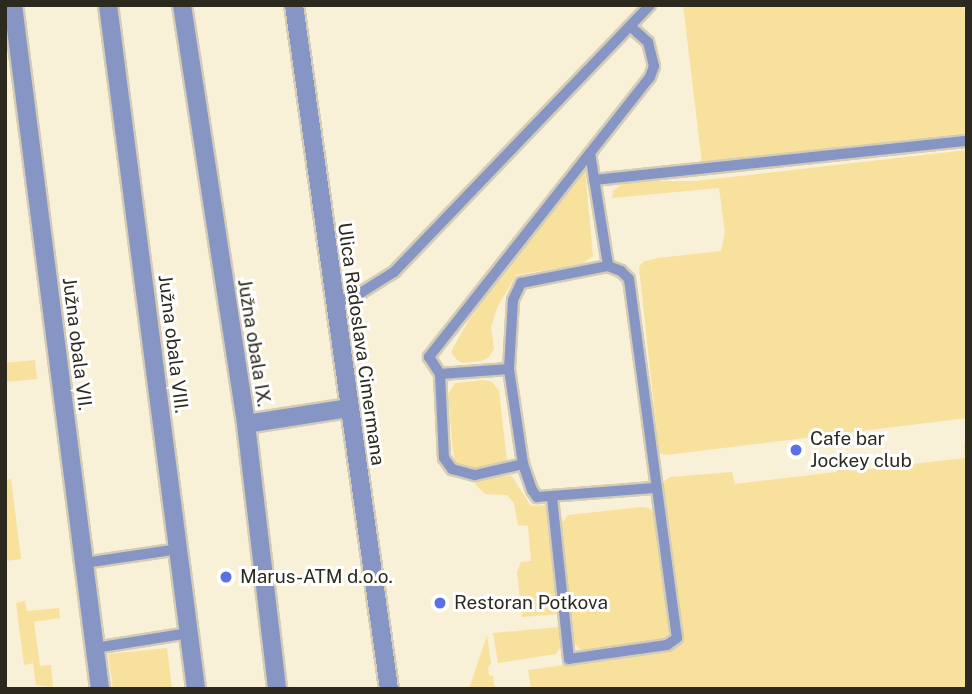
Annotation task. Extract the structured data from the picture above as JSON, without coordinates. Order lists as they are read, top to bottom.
{
  "streets": {
    "street": [
      "Južna obala IX.",
      "Južna obala VII.",
      "Južna obala VIII.",
      "Ulica Radoslava Cimermana"
    ]
  },
  "places": ["Cafe bar Jockey club", "Marus-ATM d.o.o.", "Restoran Potkova"]
}
